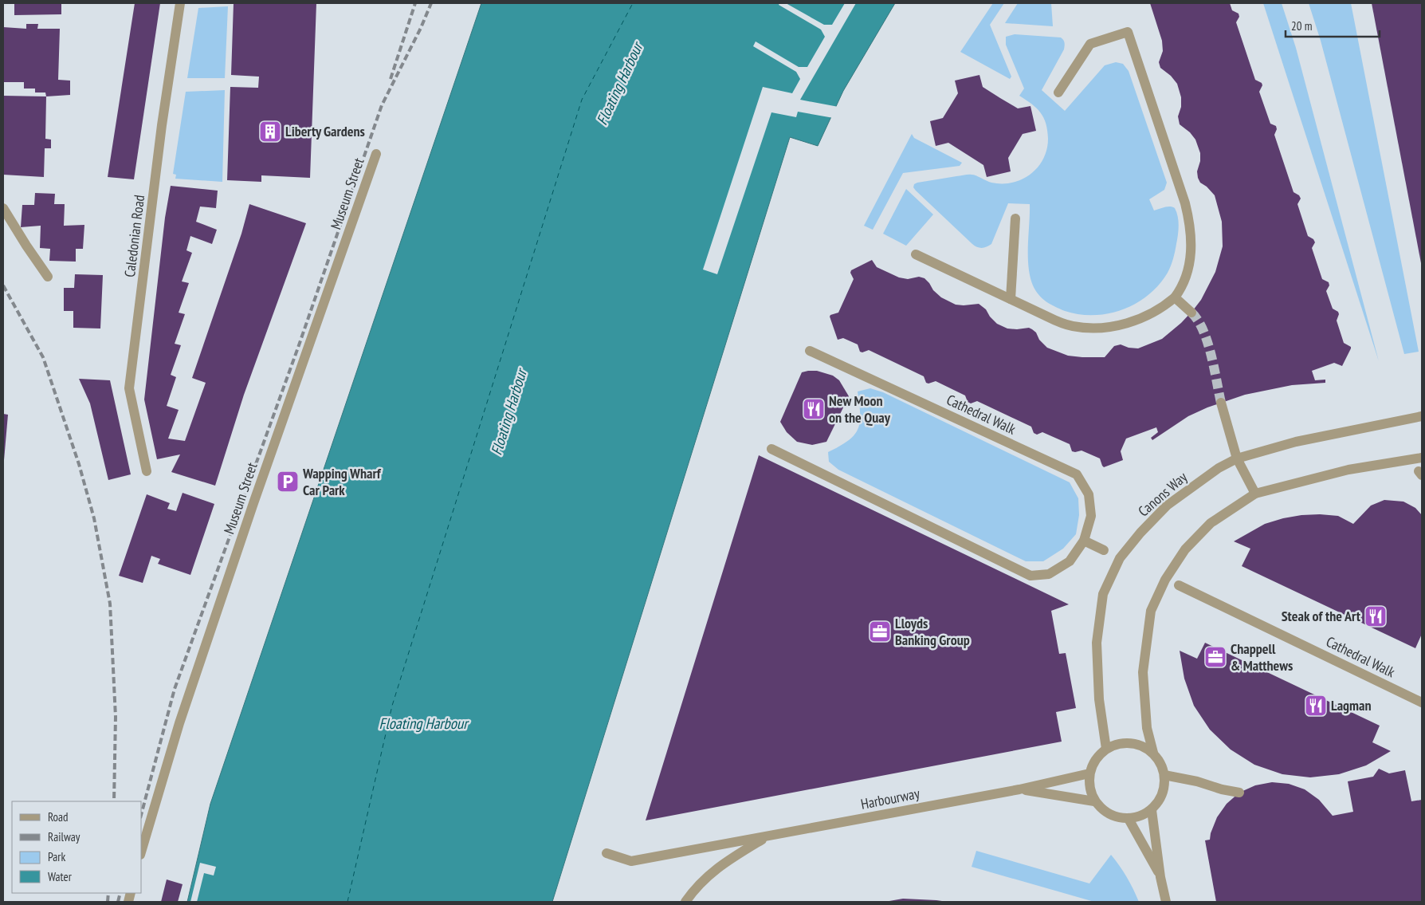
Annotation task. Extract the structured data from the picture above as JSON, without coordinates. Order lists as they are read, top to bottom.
{
  "streets": {
    "street": [
      "Museum Street",
      "Caledonian Road",
      "Cathedral Walk",
      "Canons Way",
      "Harbourway"
    ]
  },
  "crossings": [
    ["Canons Way", "Harbourway"]
  ],
  "water": ["Floating Harbour"],
  "places": {
    "building": ["Liberty Gardens"],
    "restaurant": ["New Moon on the Quay", "Steak of the Art", "Lagman"],
    "parking": ["Wapping Wharf Car Park"],
    "office": ["Lloyds Banking Group", "Chappell & Matthews"]
  },
  "legend": [
    "Road",
    "Railway",
    "Park",
    "Water"
  ],
  "scale_bar": "20 m"
}
